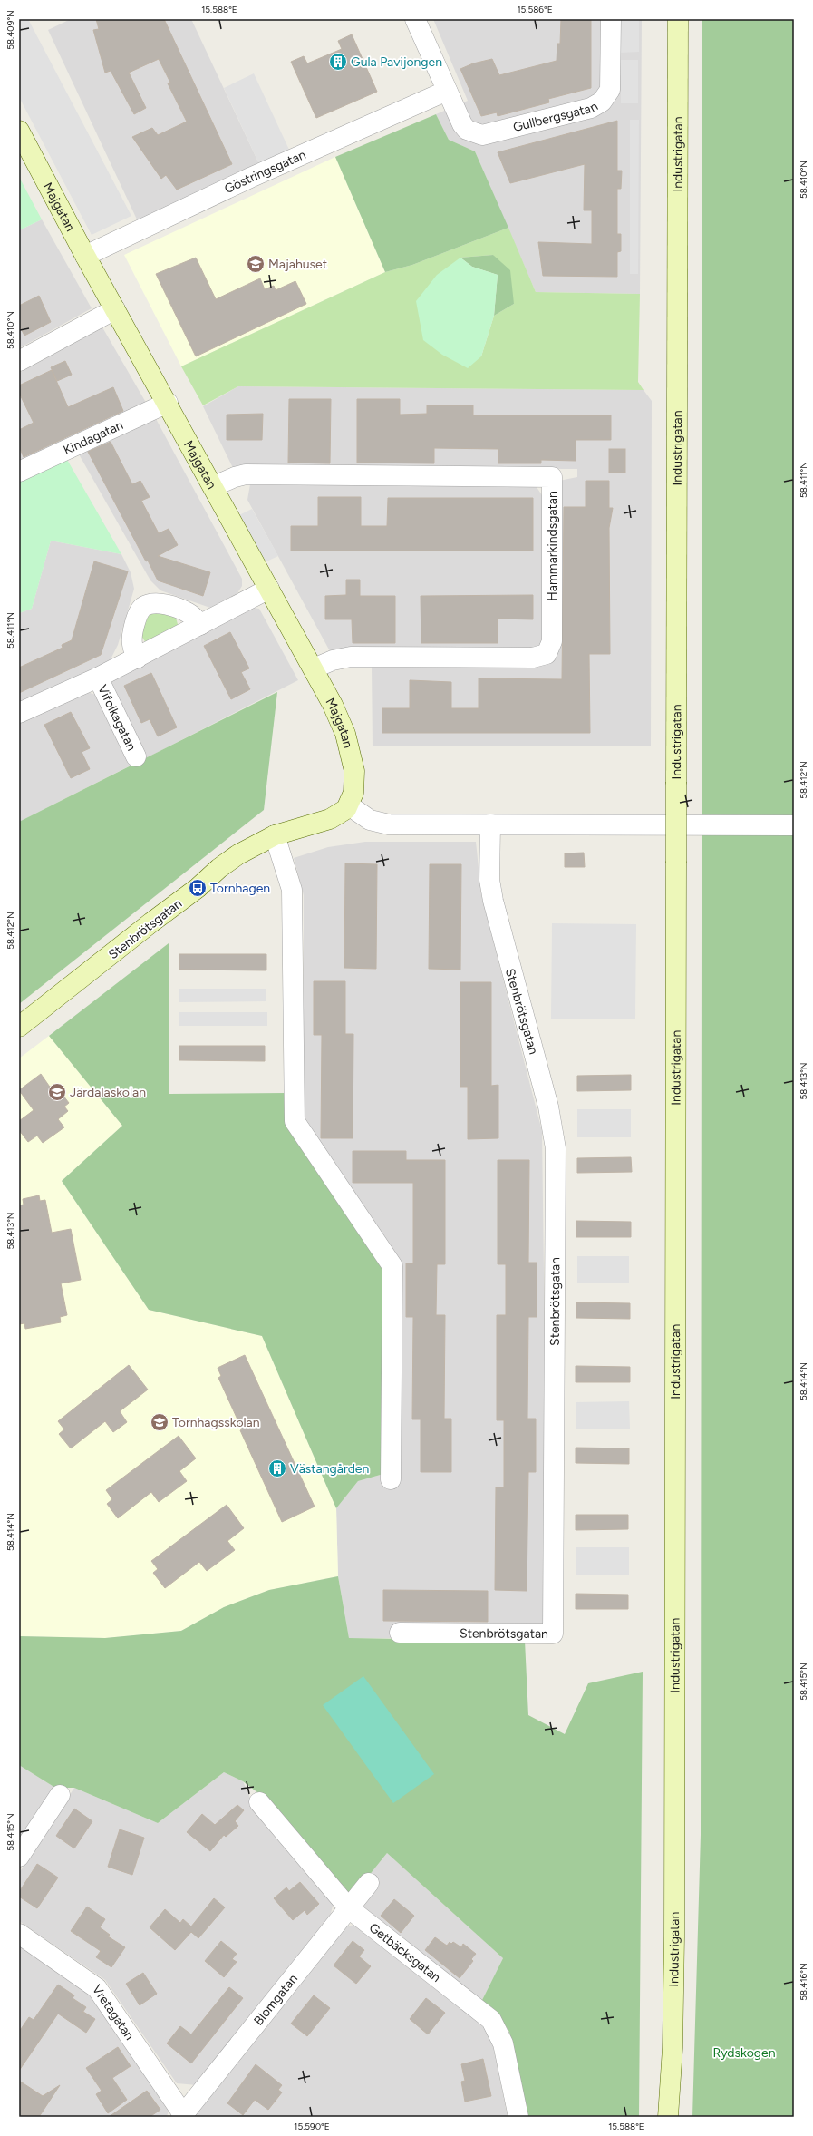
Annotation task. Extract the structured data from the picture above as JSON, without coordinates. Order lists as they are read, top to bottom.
{
  "streets": {
    "main road": ["Industrigatan", "Majgatan", "Stenbrötsgatan"],
    "street": [
      "Gullbergsgatan",
      "Göstringsgatan",
      "Kindagatan",
      "Hammarkindsgatan",
      "Vifolkagatan",
      "Getbäcksgatan",
      "Blomgatan",
      "Vretagatan"
    ]
  },
  "crossings": [
    ["Gullbergsgatan", "Göstringsgatan"],
    ["Göstringsgatan", "Majgatan"],
    ["Majgatan", "Kindagatan"],
    ["Majgatan", "Hammarkindsgatan"],
    ["Majgatan", "Vifolkagatan"],
    ["Majgatan", "Stenbrötsgatan"],
    ["Getbäcksgatan", "Blomgatan"],
    ["Blomgatan", "Vretagatan"]
  ],
  "parks": ["Rydskogen"],
  "places": {
    "building": ["Gula Pavijongen", "Västangården"],
    "school or university": ["Majahuset", "Järdalaskolan", "Tornhagsskolan"],
    "bus stop": ["Tornhagen"]
  },
  "coordinates": [
    "15.588°E",
    "15.586°E",
    "58.409°N",
    "58.410°N",
    "58.411°N",
    "58.412°N",
    "58.413°N",
    "58.414°N",
    "58.415°N",
    "58.416°N",
    "15.590°E"
  ]
}
